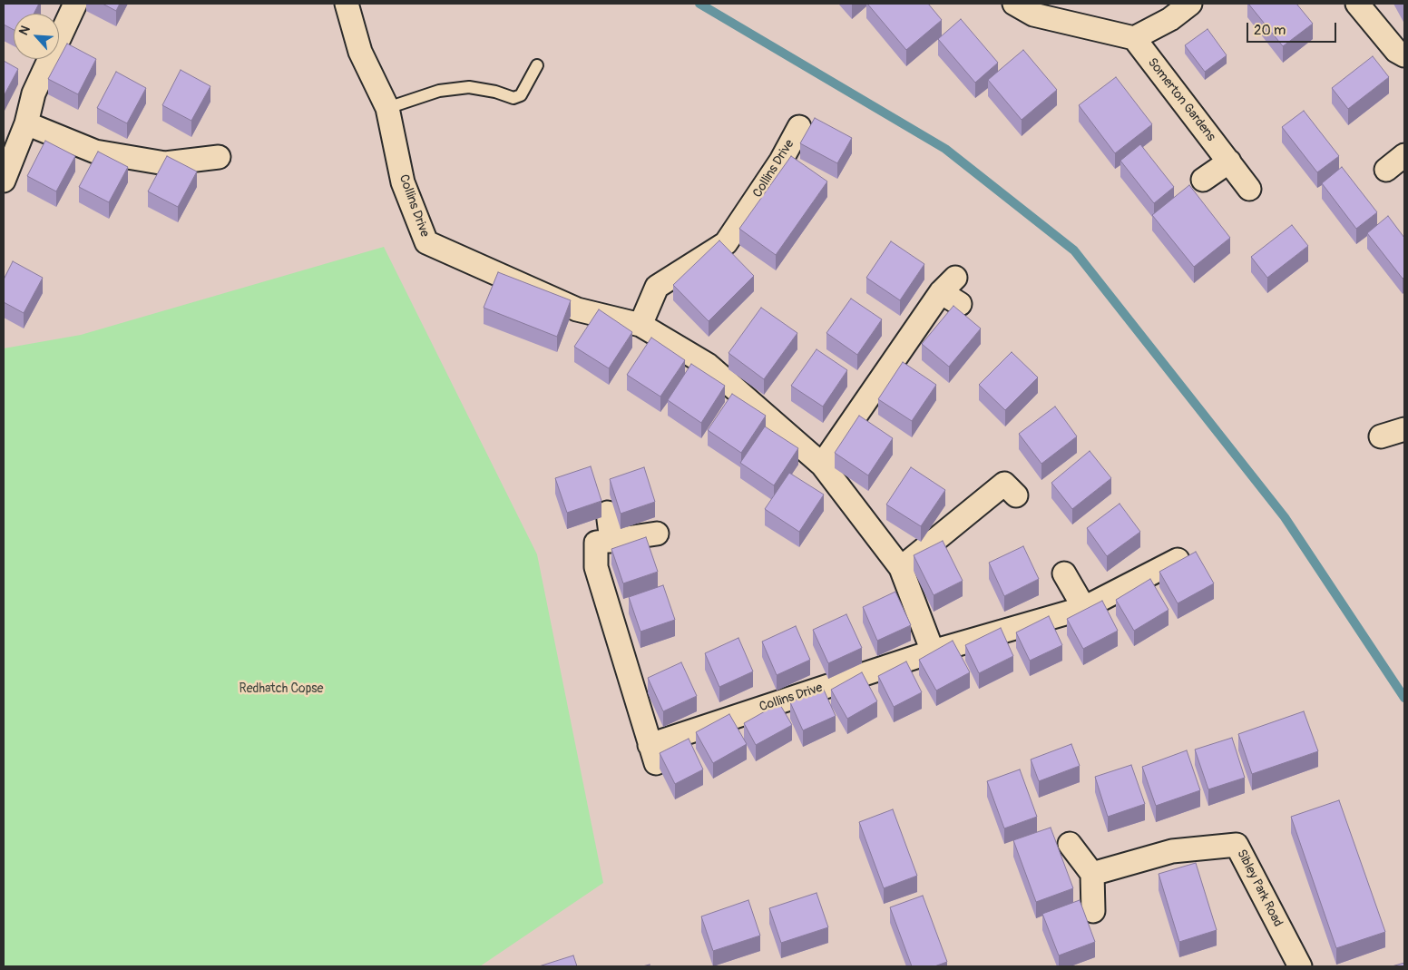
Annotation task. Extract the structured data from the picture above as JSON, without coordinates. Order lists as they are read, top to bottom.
{
  "streets": {
    "street": ["Somerton Gardens", "Collins Drive", "Sibley Park Road"]
  },
  "parks": ["Redhatch Copse"],
  "scale_bar": "20 m",
  "north": "top left"
}
